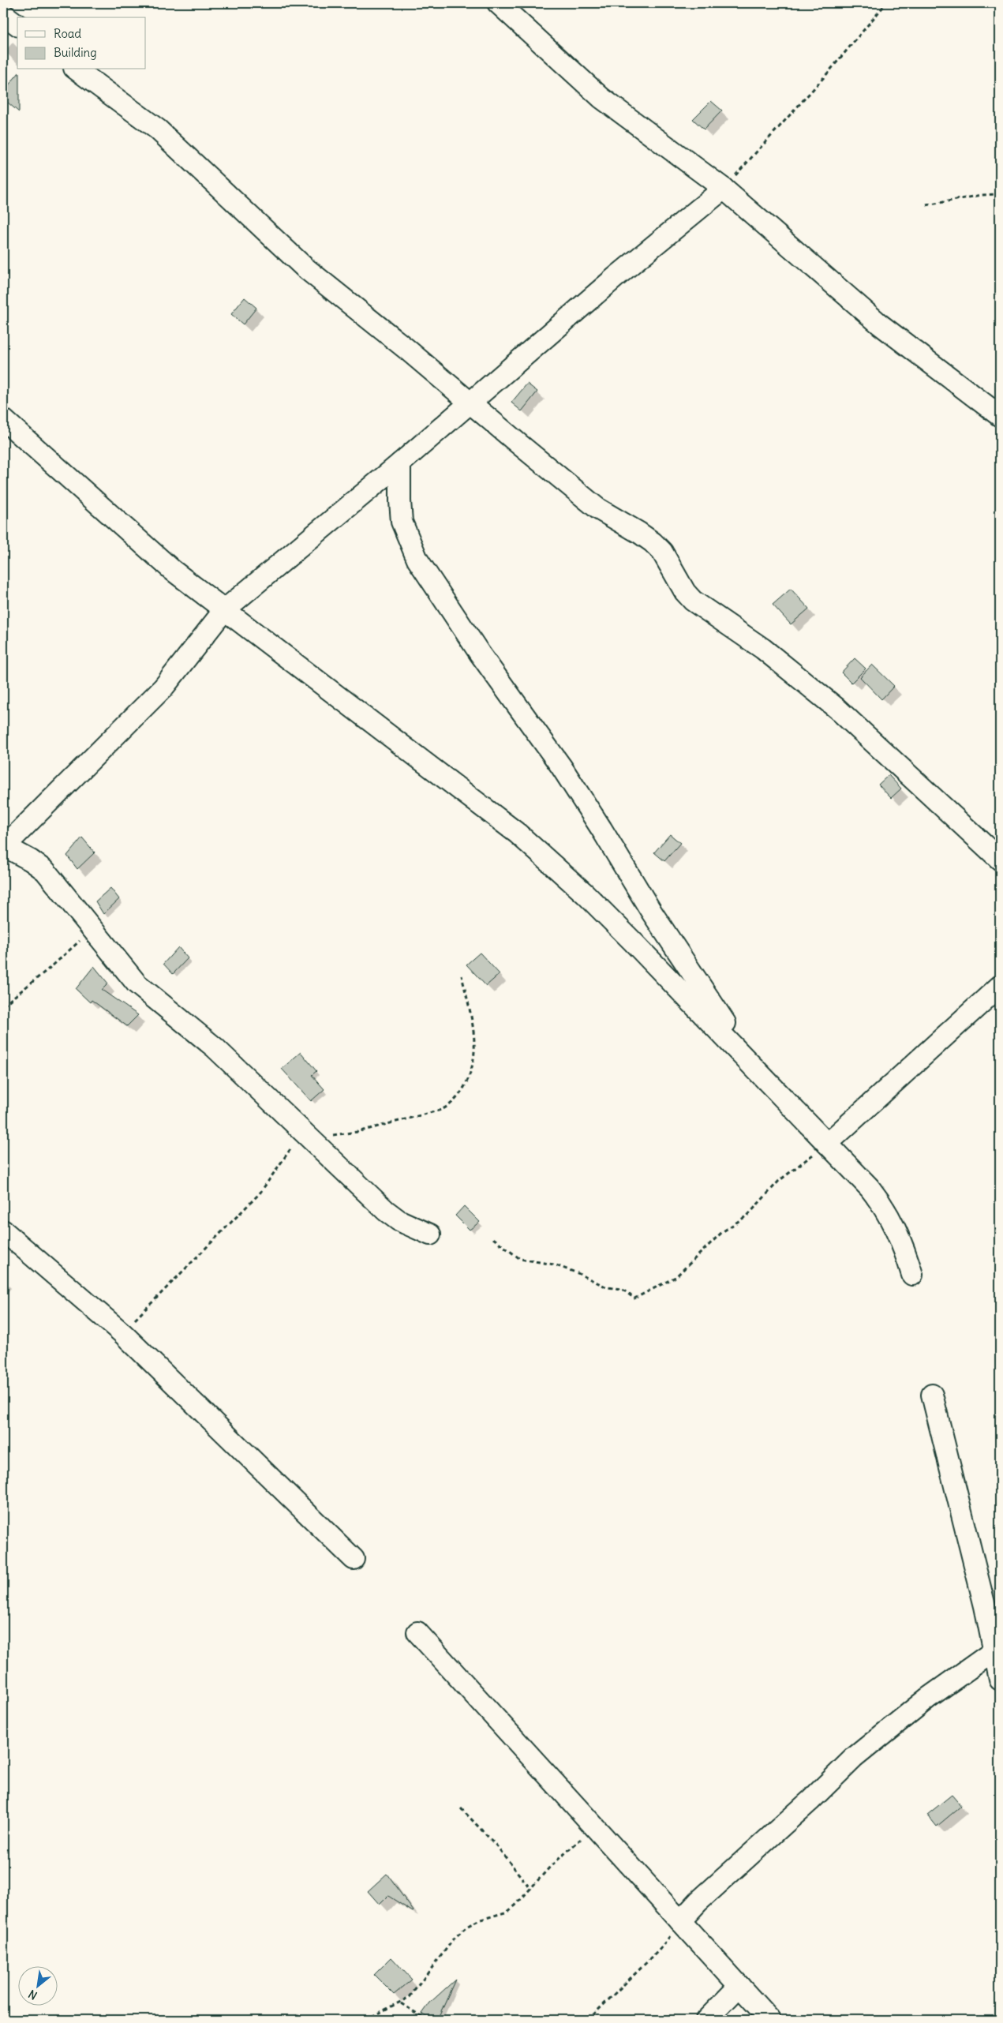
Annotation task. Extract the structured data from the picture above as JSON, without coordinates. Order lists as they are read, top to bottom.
{
  "legend": ["Road", "Building"],
  "north": "bottom left"
}
